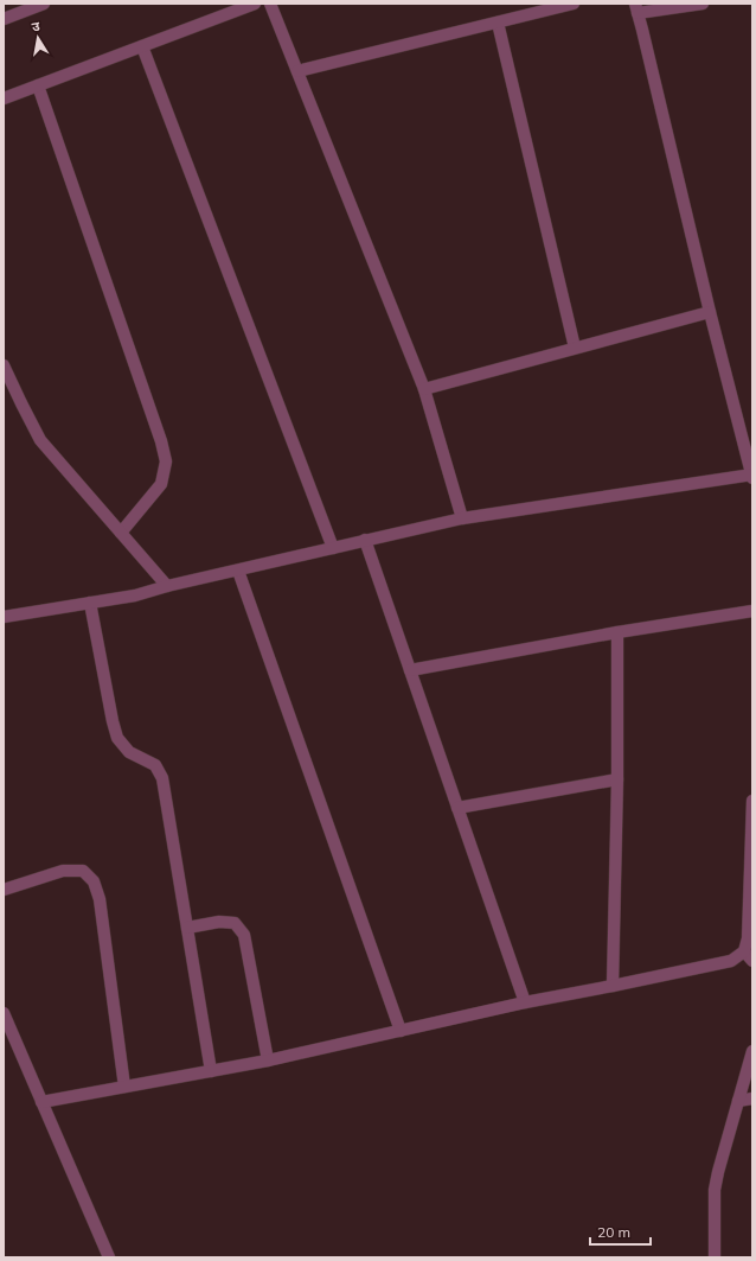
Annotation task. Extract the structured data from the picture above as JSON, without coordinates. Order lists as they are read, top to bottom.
{
  "scale_bar": "20 m",
  "north": "top"
}
